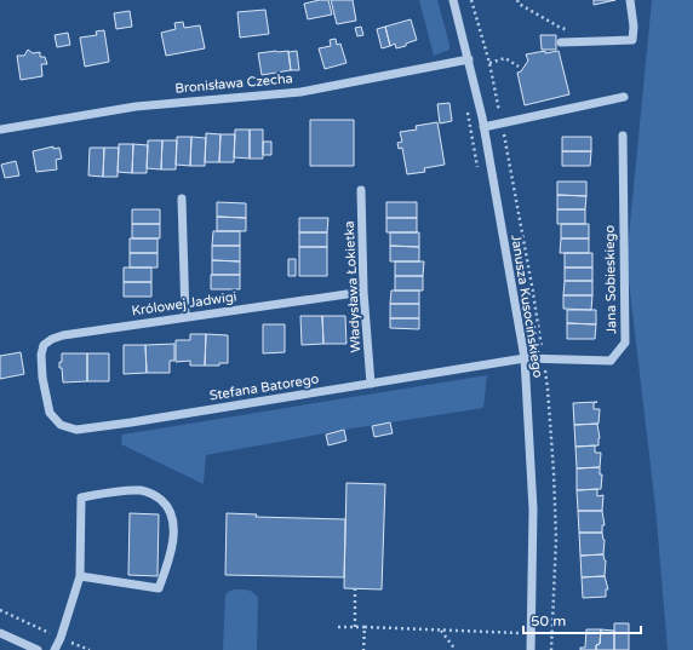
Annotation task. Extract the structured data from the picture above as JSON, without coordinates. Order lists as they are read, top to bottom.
{
  "streets": {
    "street": [
      "Bronisława Czecha",
      "Jana Sobieskiego",
      "Władysława Łokietka",
      "Królowej Jadwigi",
      "Janusza Kusocińskiego",
      "Stefana Batorego"
    ]
  },
  "crossings": [
    ["Bronisława Czecha", "Janusza Kusocińskiego"],
    ["Jana Sobieskiego", "Janusza Kusocińskiego"],
    ["Jana Sobieskiego", "Stefana Batorego"],
    ["Władysława Łokietka", "Królowej Jadwigi"],
    ["Władysława Łokietka", "Stefana Batorego"],
    ["Królowej Jadwigi", "Stefana Batorego"],
    ["Janusza Kusocińskiego", "Stefana Batorego"]
  ],
  "scale_bar": "50 m"
}
